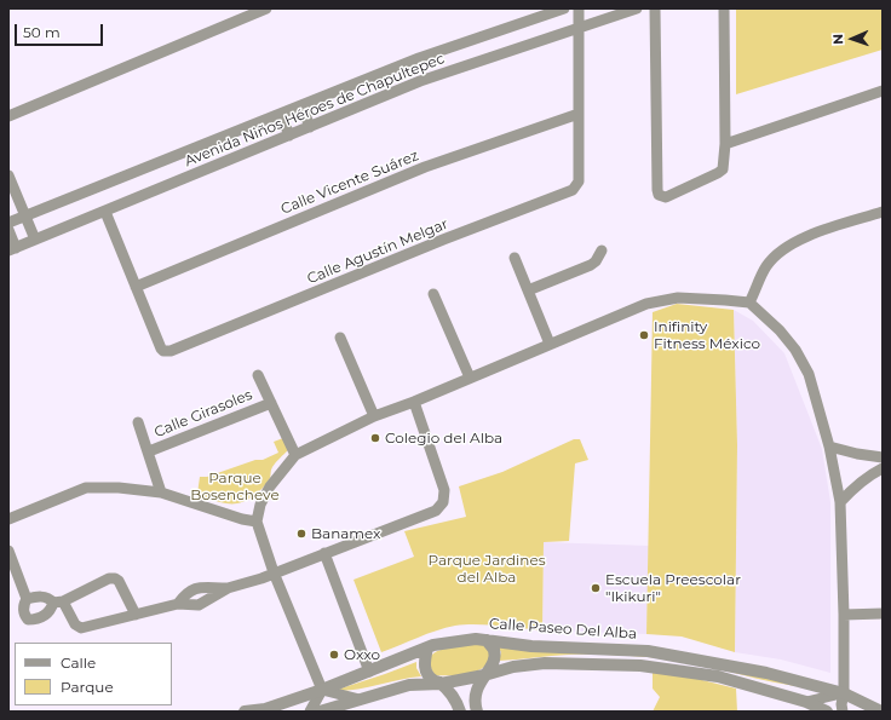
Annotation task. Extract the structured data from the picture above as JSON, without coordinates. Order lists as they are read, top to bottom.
{
  "streets": {
    "street": [
      "Avenida Niños Héroes de Chapultepec",
      "Calle Vicente Suárez",
      "Calle Agustín Melgar",
      "Calle Girasoles",
      "Calle Paseo Del Alba"
    ]
  },
  "crossings": [
    ["Avenida Niños Héroes de Chapultepec", "Calle Agustín Melgar"],
    ["Calle Vicente Suárez", "Calle Agustín Melgar"]
  ],
  "parks": ["Parque Bosencheve", "Parque Jardines del Alba"],
  "places": [
    "Inifinity Fitness México",
    "Colegio del Alba",
    "Banamex",
    "Escuela Preescolar \"Ikikuri\"",
    "Oxxo"
  ],
  "legend": ["Calle", "Parque"],
  "scale_bar": "50 m",
  "north": "left"
}
